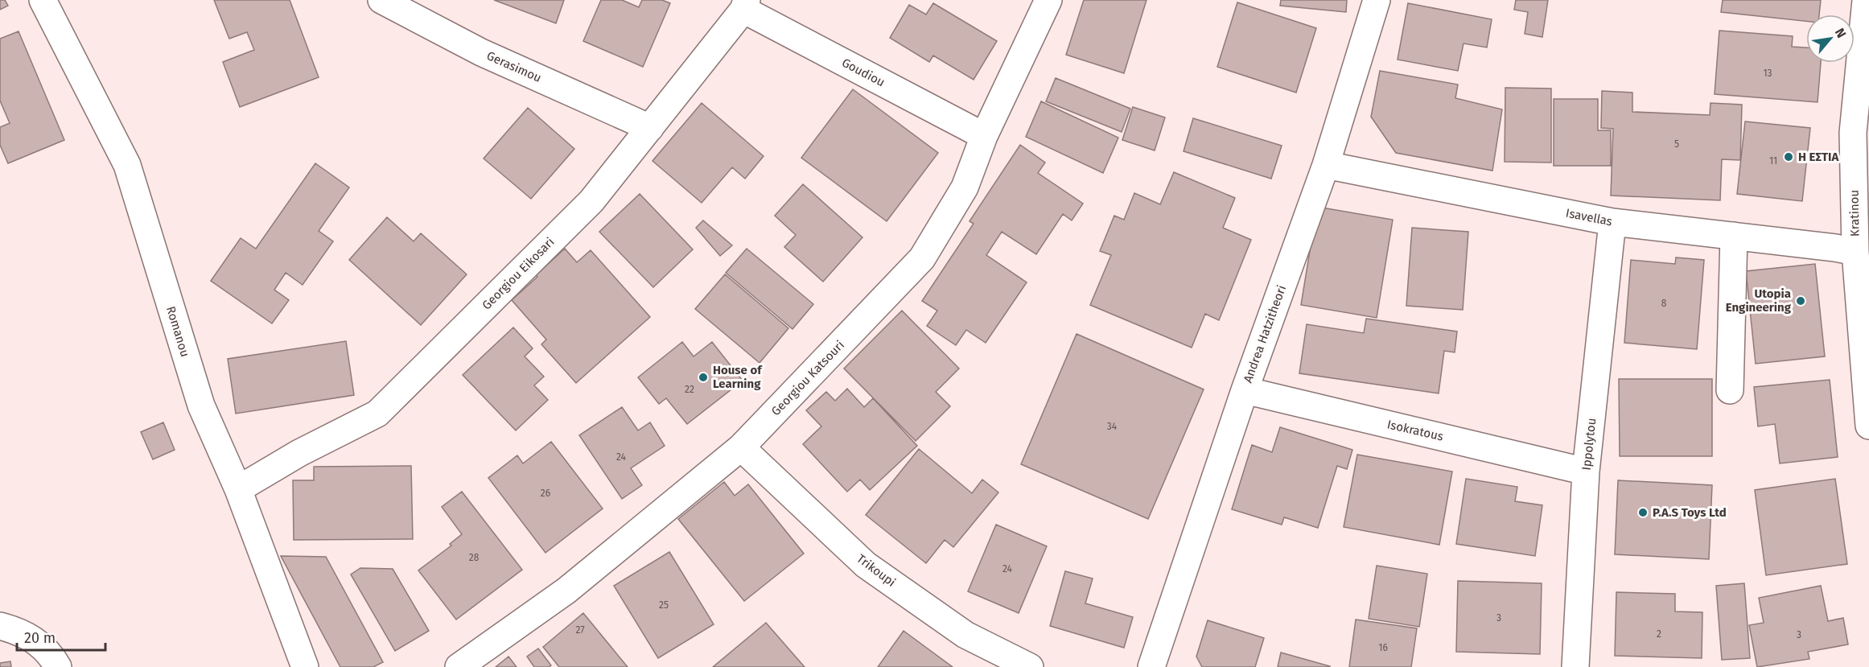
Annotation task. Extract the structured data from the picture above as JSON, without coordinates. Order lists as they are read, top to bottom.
{
  "streets": {
    "street": [
      "Gerasimou",
      "Goudiou",
      "Kratinou",
      "Isavellas",
      "Georgiou Eikosari",
      "Romanou",
      "Andrea Hatzitheori",
      "Georgiou Katsouri",
      "Isokratous",
      "Ippolytou",
      "Trikoupi"
    ]
  },
  "crossings": [
    ["Gerasimou", "Georgiou Eikosari"],
    ["Goudiou", "Georgiou Eikosari"],
    ["Goudiou", "Georgiou Katsouri"],
    ["Kratinou", "Isavellas"],
    ["Isavellas", "Andrea Hatzitheori"],
    ["Isavellas", "Ippolytou"],
    ["Georgiou Eikosari", "Romanou"],
    ["Andrea Hatzitheori", "Isokratous"],
    ["Georgiou Katsouri", "Trikoupi"],
    ["Isokratous", "Ippolytou"]
  ],
  "places": [
    "Η ΕΣΤΙΑ",
    "Utopia Engineering",
    "House of Learning",
    "P.A.S Toys Ltd"
  ],
  "house_numbers": [
    "13",
    "5",
    "11",
    "8",
    "22",
    "34",
    "24",
    "26",
    "28",
    "24",
    "25",
    "3",
    "27",
    "2",
    "3",
    "16"
  ],
  "scale_bar": "20 m",
  "north": "top right"
}
